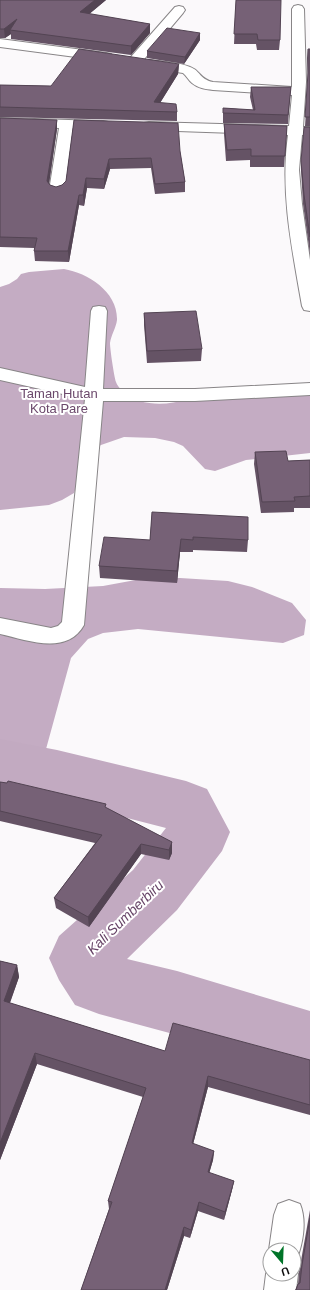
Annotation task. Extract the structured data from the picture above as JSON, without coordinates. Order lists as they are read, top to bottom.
{
  "water": ["Kali Sumberbiru"],
  "parks": ["Taman Hutan Kota Pare"],
  "north": "bottom"
}
